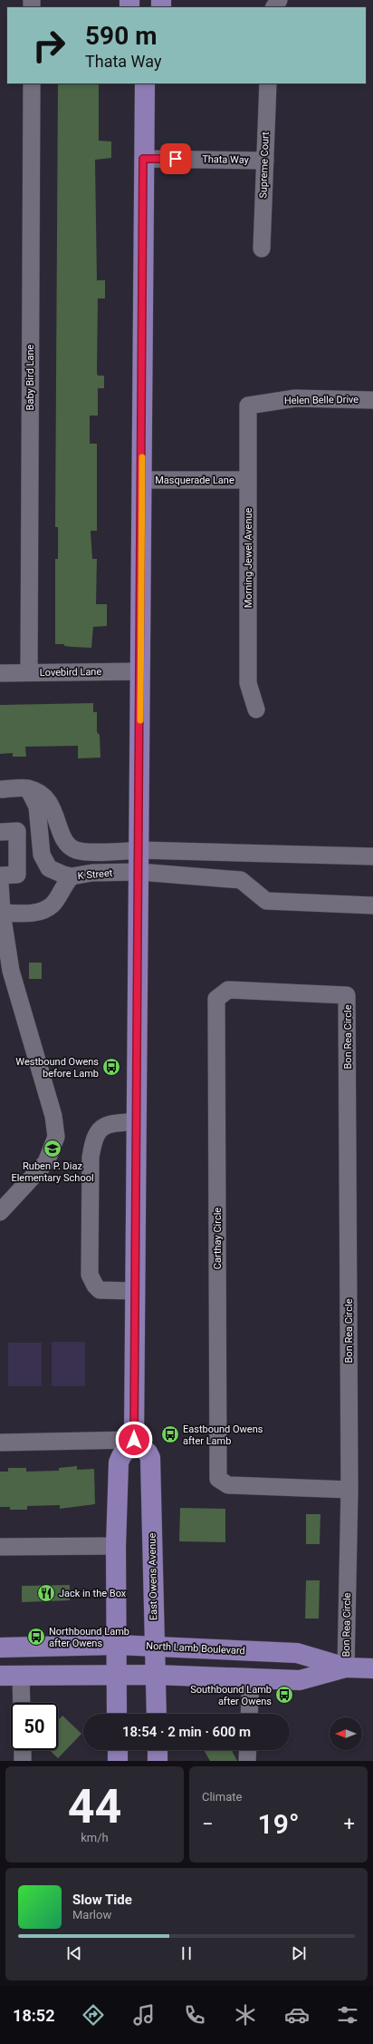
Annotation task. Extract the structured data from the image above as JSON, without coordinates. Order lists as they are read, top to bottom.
{
  "streets": {
    "main road": ["East Owens Avenue", "North Lamb Boulevard"],
    "street": [
      "Thata Way",
      "Supreme Court",
      "Baby Bird Lane",
      "Helen Belle Drive",
      "Masquerade Lane",
      "Morning Jewel Avenue",
      "Lovebird Lane",
      "K Street",
      "Bon Rea Circle",
      "Carthay Circle"
    ]
  },
  "crossings": [
    ["Thata Way", "Supreme Court"],
    ["Baby Bird Lane", "Lovebird Lane"],
    ["Helen Belle Drive", "Morning Jewel Avenue"],
    ["Masquerade Lane", "Morning Jewel Avenue"],
    ["Bon Rea Circle", "Carthay Circle"],
    ["Bon Rea Circle", "North Lamb Boulevard"],
    ["East Owens Avenue", "North Lamb Boulevard"]
  ],
  "places": {
    "bus stop": [
      "Westbound Owens before Lamb",
      "Eastbound Owens after Lamb",
      "Northbound Lamb after Owens",
      "Southbound Lamb after Owens"
    ],
    "school or university": ["Ruben P. Diaz Elementary School"],
    "restaurant": ["Jack in the Box"]
  },
  "north": "left",
  "page": {
    "turn": ["590 m", "Thata Way"],
    "limit": "50",
    "trip": "18:54 · 2 min · 600 m",
    "tile": [
      ["44", "km/h"],
      "Climate"
    ],
    "heat": ["−", "19°", "+"],
    "song": ["Slow Tide", "Marlow"],
    "tabs": "18:52"
  }
}
